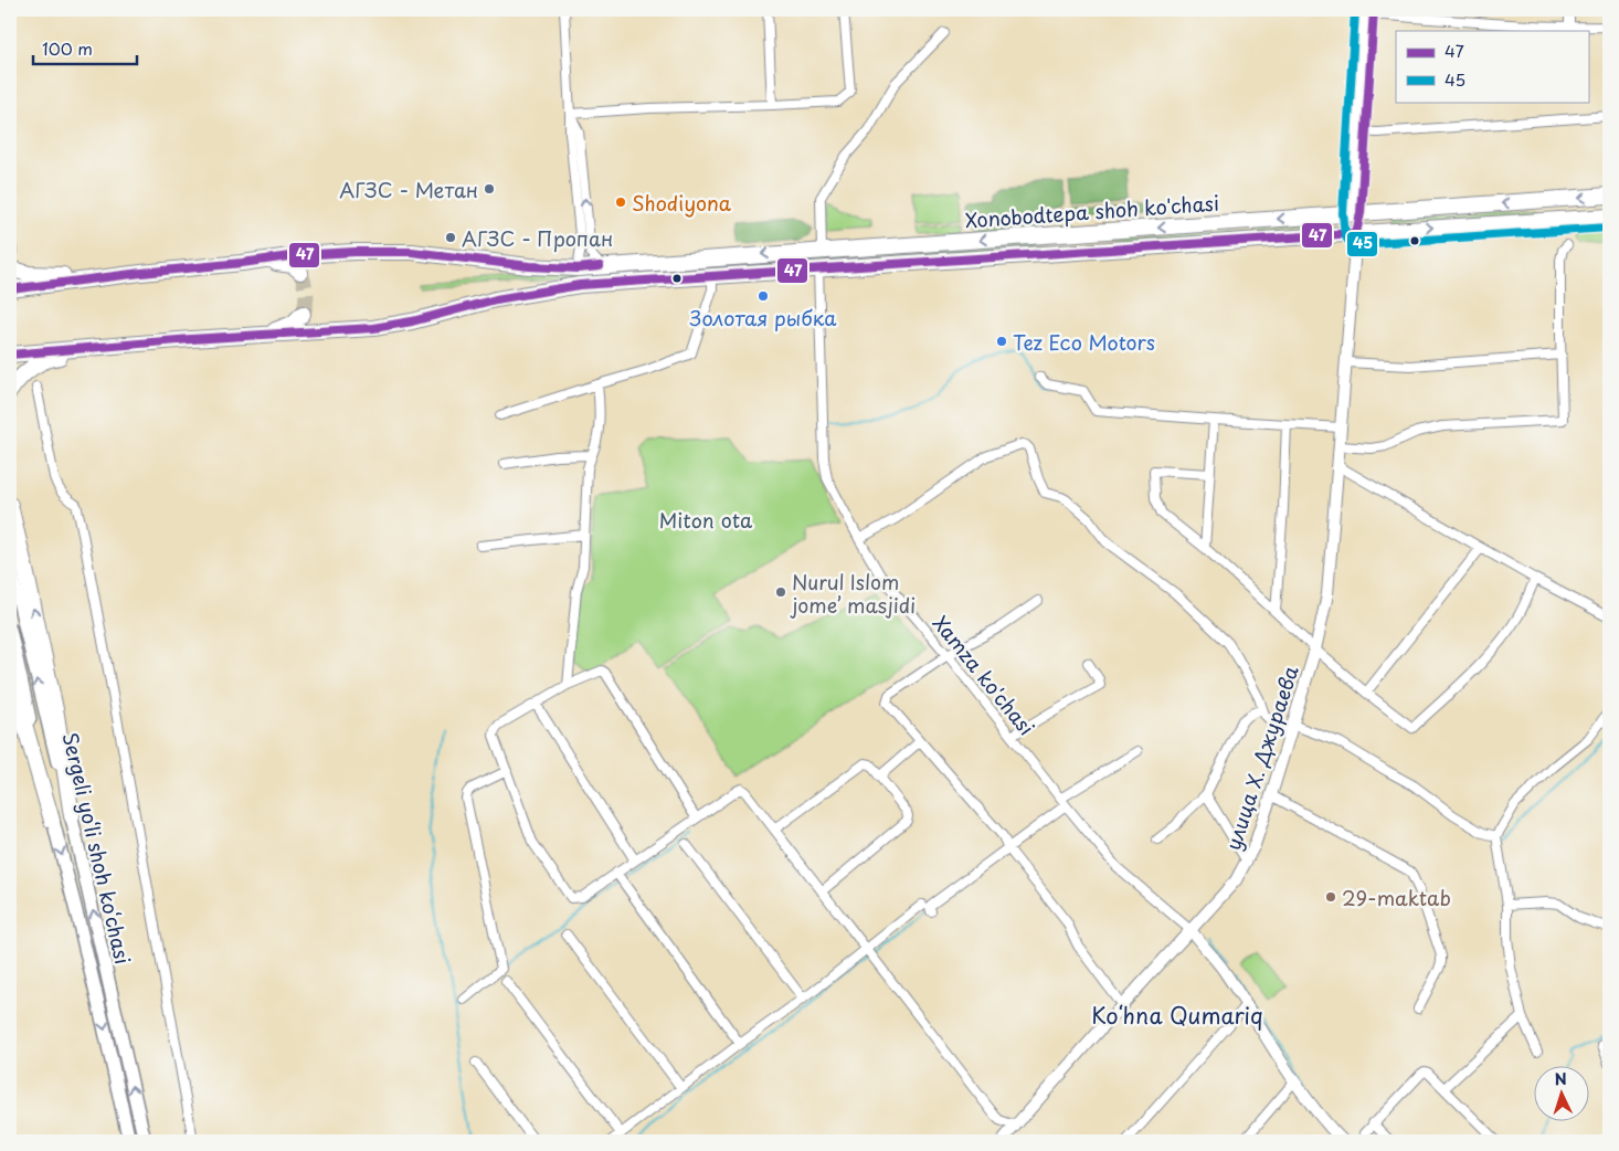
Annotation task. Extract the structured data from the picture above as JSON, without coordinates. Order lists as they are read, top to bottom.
{
  "streets": {
    "highway": ["Xonobodtepa shoh ko'chasi"],
    "main road": ["Sergeli yo‘li shoh ko‘chasi"],
    "street": ["Xamza ko'chasi", "улица Х. Джураева"]
  },
  "crossings": [
    ["Xonobodtepa shoh ko'chasi", "Xamza ko'chasi"],
    ["Xonobodtepa shoh ko'chasi", "улица Х. Джураева"],
    ["Xamza ko'chasi", "улица Х. Джураева"]
  ],
  "districts": ["Koʻhna Qumariq"],
  "parks": ["Miton ota"],
  "places": [
    "АГЗС - Метан",
    "Shodiyona",
    "АГЗС - Пропан",
    "Золотая рыбка",
    "Tez Eco Motors",
    "Nurul Islom jome’ masjidi",
    "29-maktab"
  ],
  "lines": ["transit line 47", "transit line 45"],
  "legend": ["47", "45"],
  "scale_bar": "100 m",
  "north": "top"
}
